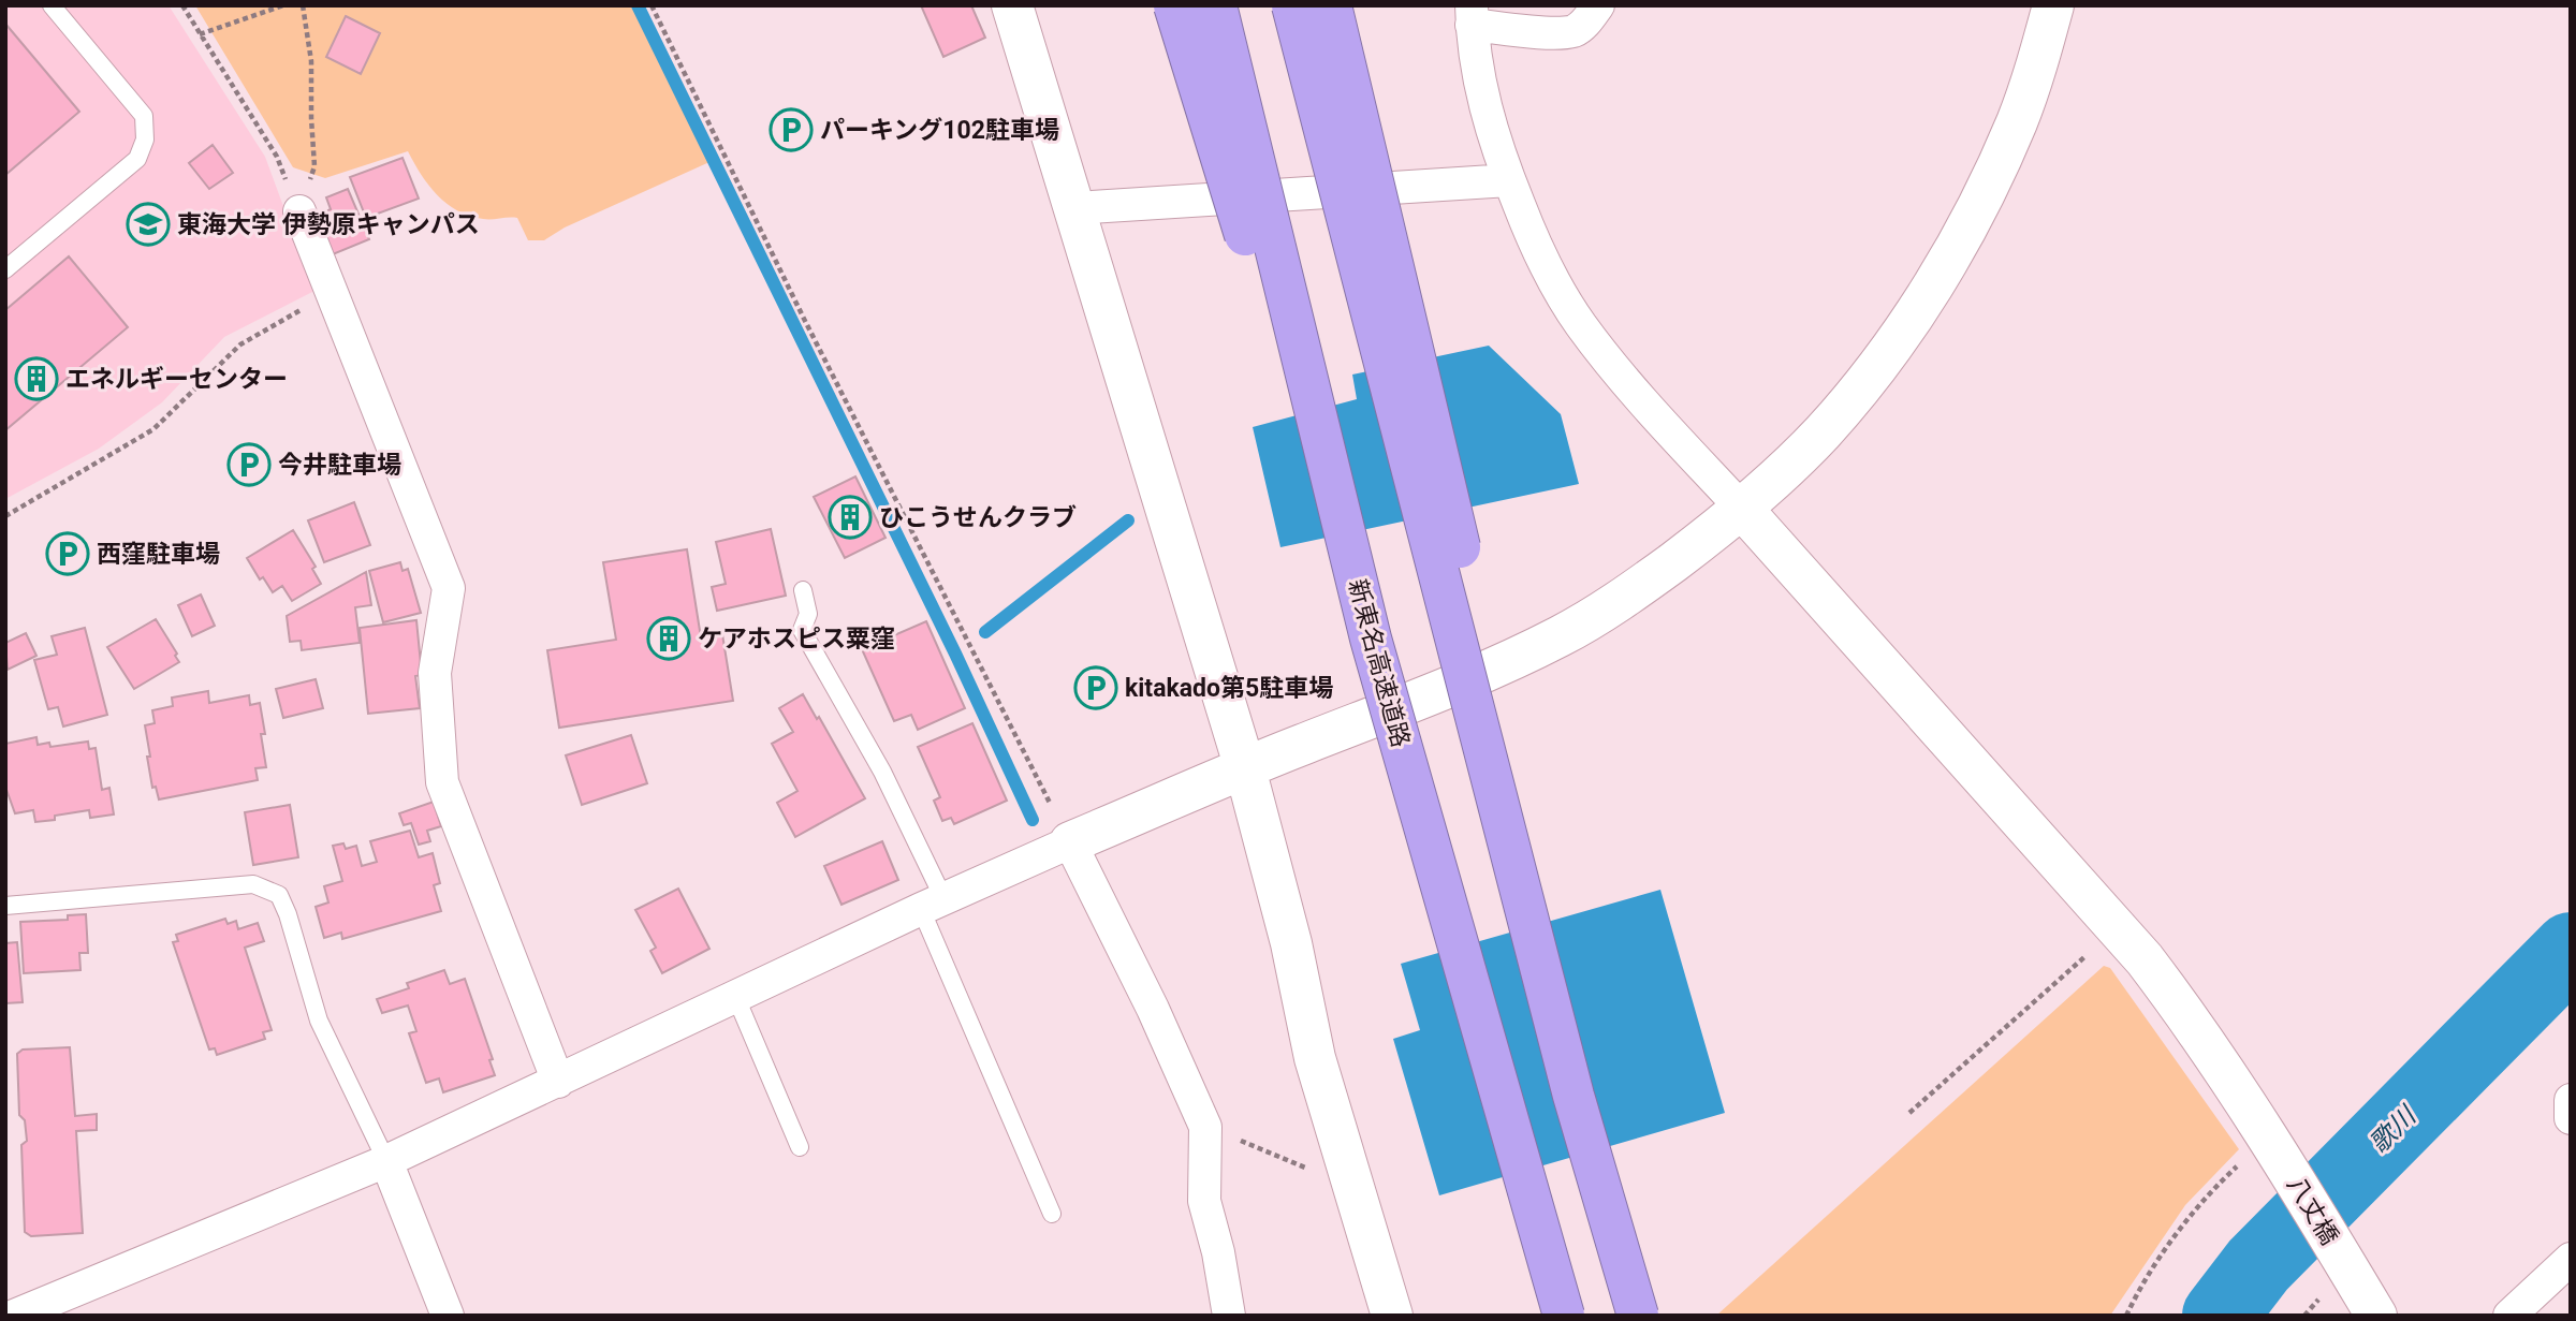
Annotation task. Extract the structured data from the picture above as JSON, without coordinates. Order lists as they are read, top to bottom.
{
  "streets": {
    "highway": ["新東名高速道路"],
    "street": ["八丈橋"]
  },
  "water": ["歌川"],
  "places": {
    "parking": [
      "パーキング102駐車場",
      "今井駐車場",
      "西窪駐車場",
      "kitakado第5駐車場"
    ],
    "school or university": ["東海大学 伊勢原キャンパス"],
    "building": ["エネルギーセンター", "ひこうせんクラブ", "ケアホスピス粟窪"]
  }
}
